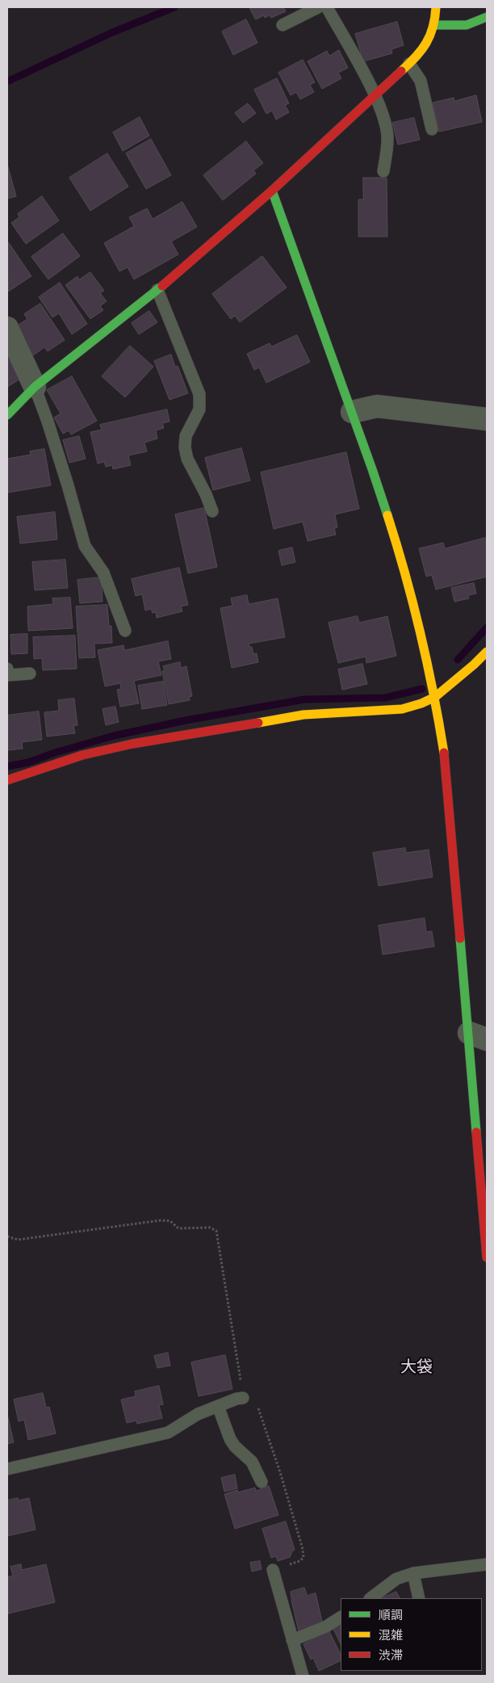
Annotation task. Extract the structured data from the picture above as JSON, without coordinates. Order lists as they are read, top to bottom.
{
  "districts": ["大袋"],
  "legend": ["順調", "混雑", "渋滞"]
}
